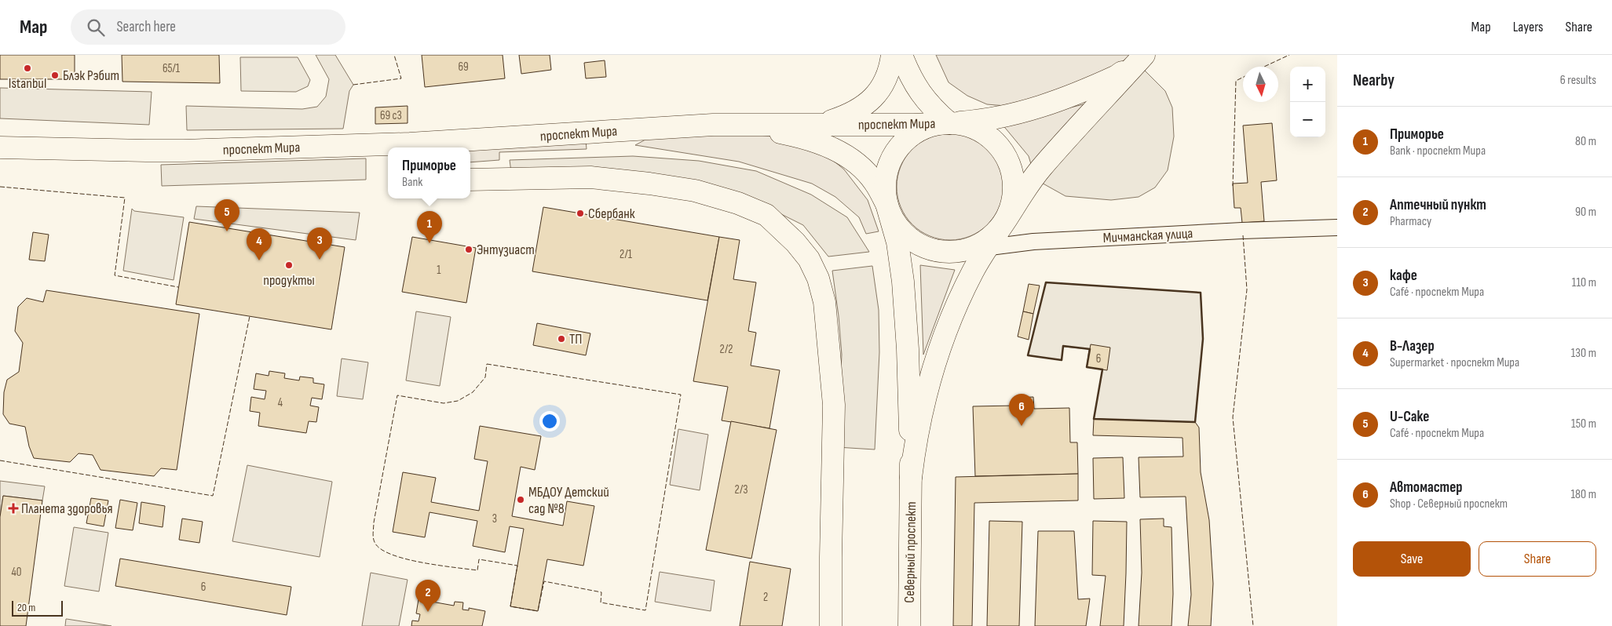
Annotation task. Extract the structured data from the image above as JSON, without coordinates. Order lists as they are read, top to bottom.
{
  "streets": {
    "main road": ["проспект Мира", "Северный проспект"],
    "street": ["Мичманская улица"]
  },
  "crossings": [
    ["проспект Мира", "Мичманская улица"]
  ],
  "places": {
    "other": [
      "Istanbul",
      "Блэк Рэбит",
      "Сбербанк",
      "Энтузиаст",
      "продукты",
      "ТП",
      "МБДОУ Детский сад №8"
    ],
    "health": ["Планета здоровья"]
  },
  "house_numbers": [
    "69",
    "65/1",
    "69 с3",
    "2/1",
    "1",
    "2/2",
    "6",
    "4",
    "2/3",
    "3",
    "40",
    "6",
    "2"
  ],
  "scale_bar": "20 m",
  "north": "bottom",
  "page": {
    "header": "Map",
    "search": "Search here",
    "nav": ["Map", "Layers", "Share"],
    "heading": ["Nearby", "6 results"],
    "map_buttons": ["+", "−"],
    "list": [
      {
        "mark": "1",
        "name": "Приморье",
        "note": "Bank · проспект Мира",
        "value": "80 m"
      },
      {
        "mark": "2",
        "name": "Аптечный пункт",
        "note": "Pharmacy",
        "value": "90 m"
      },
      {
        "mark": "3",
        "name": "кафе",
        "note": "Café · проспект Мира",
        "value": "110 m"
      },
      {
        "mark": "4",
        "name": "В-Лазер",
        "note": "Supermarket · проспект Мира",
        "value": "130 m"
      },
      {
        "mark": "5",
        "name": "U-Cake",
        "note": "Café · проспект Мира",
        "value": "150 m"
      },
      {
        "mark": "6",
        "name": "Автомастер",
        "note": "Shop · Северный проспект",
        "value": "180 m"
      }
    ],
    "popup": ["Приморье", "Bank"],
    "pins": [
      "5",
      "1",
      "3",
      "4",
      "6",
      "2"
    ],
    "buttons": ["Save", "Share"],
    "scale": "20 m"
  }
}
